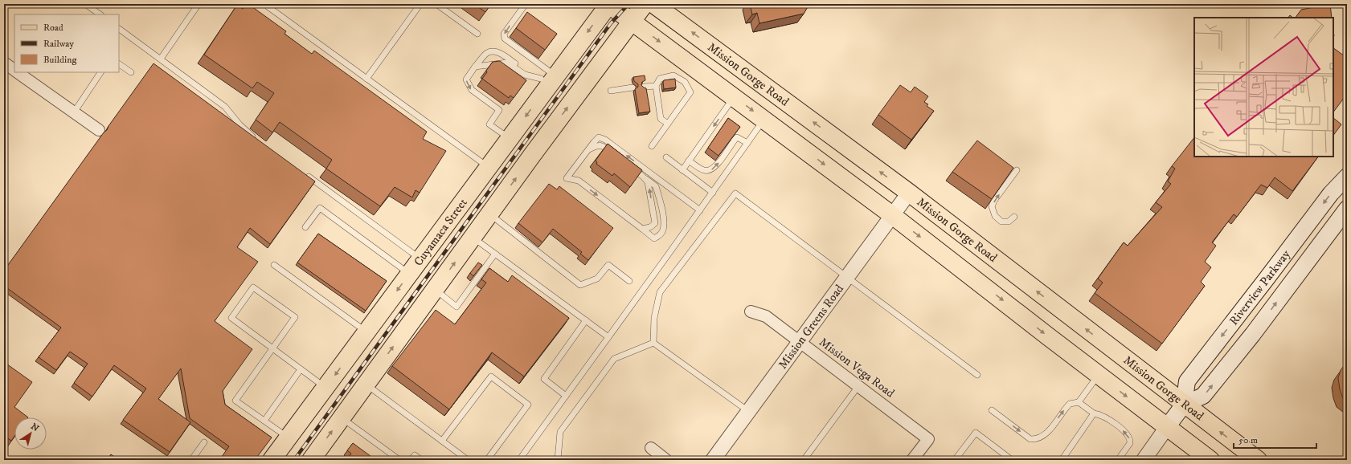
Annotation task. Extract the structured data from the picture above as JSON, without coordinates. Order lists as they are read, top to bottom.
{
  "streets": {
    "main road": ["Mission Gorge Road", "Cuyamaca Street", "Riverview Parkway"],
    "street": ["Mission Greens Road", "Mission Vega Road"]
  },
  "crossings": [
    ["Mission Gorge Road", "Riverview Parkway"],
    ["Mission Gorge Road", "Mission Greens Road"],
    ["Mission Greens Road", "Mission Vega Road"]
  ],
  "legend": ["Road", "Railway", "Building"],
  "scale_bar": "50 m",
  "north": "top right"
}
